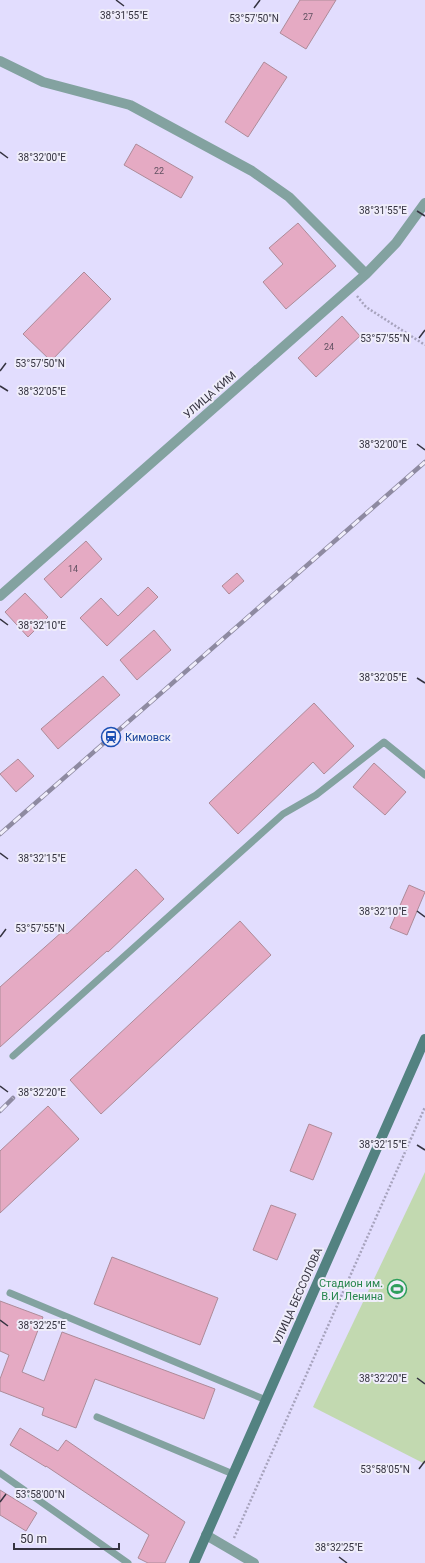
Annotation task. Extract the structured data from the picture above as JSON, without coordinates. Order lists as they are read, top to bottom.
{
  "streets": {
    "main road": ["УЛИЦА БЕССОЛОВА"],
    "street": ["УЛИЦА КИМ"]
  },
  "places": {
    "station": ["Кимовск"],
    "sports": ["Стадион им. В.И. Ленина"]
  },
  "house_numbers": [
    "27",
    "22",
    "24",
    "14"
  ],
  "scale_bar": "50 m",
  "coordinates": [
    "38°31'55\"E",
    "53°57'50\"N",
    "38°32'00\"E",
    "53°57'55\"N",
    "38°32'05\"E",
    "38°32'10\"E",
    "38°32'15\"E",
    "38°32'20\"E",
    "38°32'25\"E",
    "53°58'05\"N",
    "53°58'00\"N"
  ]
}
